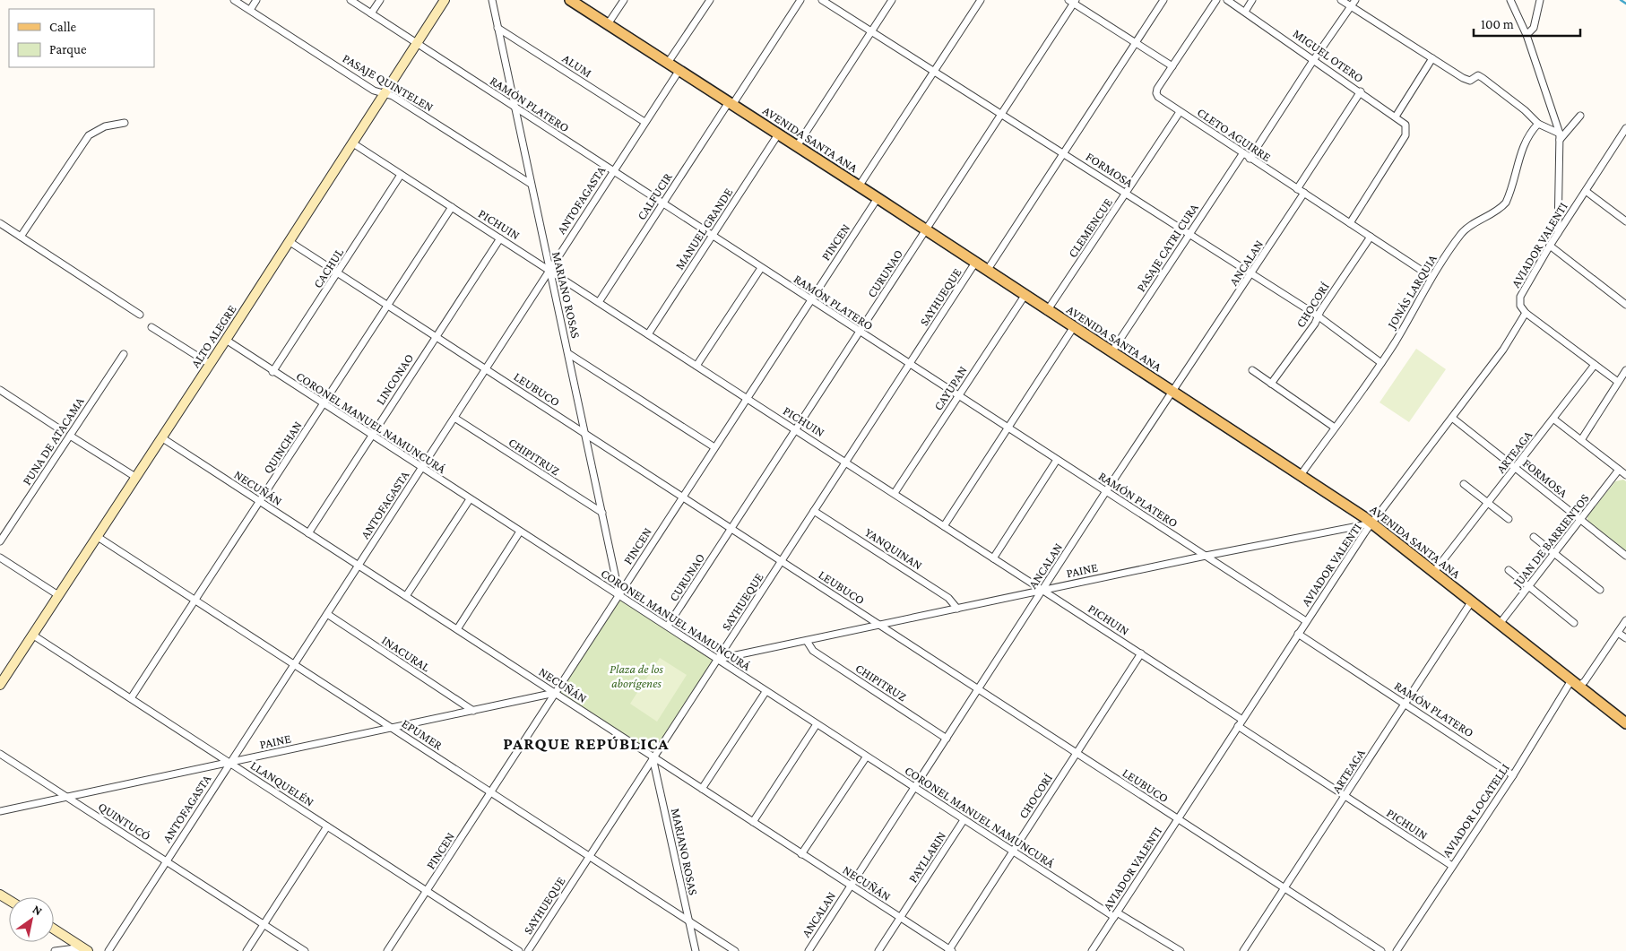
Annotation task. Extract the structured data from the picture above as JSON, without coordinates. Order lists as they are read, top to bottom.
{
  "streets": {
    "main road": ["AVENIDA SANTA ANA", "ALTO ALEGRE"],
    "street": [
      "MIGUEL OTERO",
      "ALUM",
      "PASAJE QUINTELEN",
      "RAMÓN PLATERO",
      "CLETO AGUIRRE",
      "FORMOSA",
      "CALFUCIR",
      "ANTOFAGASTA",
      "PICHUIN",
      "CLEMENCUE",
      "MANUEL GRANDE",
      "PINCEN",
      "AVIADOR VALENTI",
      "PASAJE CATRI CURA",
      "ANCALAN",
      "CACHUL",
      "CURUNAO",
      "JONÁS LARQUIA",
      "MARIANO ROSAS",
      "SAYHUEQUE",
      "CHOCORÍ",
      "LINCONAO",
      "CAYUPAN",
      "LEUBUCO",
      "CORONEL MANUEL NAMUNCURÁ",
      "PUNA DE ATACAMA",
      "QUINCHAN",
      "ARTEAGA",
      "CHIPITRUZ",
      "NECUÑÁN",
      "JUAN DE BARRIENTOS",
      "YANQUINAN",
      "PAINE",
      "INACURAL",
      "EPUMER",
      "LLANQUELÉN",
      "AVIADOR LOCATELLI",
      "QUINTUCÓ",
      "PAYLLARIN"
    ]
  },
  "crossings": [
    ["MIGUEL OTERO", "CLETO AGUIRRE"],
    ["ALUM", "ANTOFAGASTA"],
    ["ALUM", "MARIANO ROSAS"],
    ["PASAJE QUINTELEN", "MARIANO ROSAS"],
    ["PASAJE QUINTELEN", "ALTO ALEGRE"],
    ["RAMÓN PLATERO", "CALFUCIR"],
    ["RAMÓN PLATERO", "ANTOFAGASTA"],
    ["RAMÓN PLATERO", "MANUEL GRANDE"],
    ["RAMÓN PLATERO", "PINCEN"],
    ["RAMÓN PLATERO", "AVIADOR VALENTI"],
    ["RAMÓN PLATERO", "ANCALAN"],
    ["RAMÓN PLATERO", "CURUNAO"],
    ["RAMÓN PLATERO", "MARIANO ROSAS"],
    ["RAMÓN PLATERO", "SAYHUEQUE"],
    ["RAMÓN PLATERO", "ALTO ALEGRE"],
    ["RAMÓN PLATERO", "CAYUPAN"],
    ["RAMÓN PLATERO", "ARTEAGA"],
    ["RAMÓN PLATERO", "PAINE"],
    ["RAMÓN PLATERO", "AVIADOR LOCATELLI"],
    ["CLETO AGUIRRE", "CLEMENCUE"],
    ["CLETO AGUIRRE", "PASAJE CATRI CURA"],
    ["CLETO AGUIRRE", "ANCALAN"],
    ["CLETO AGUIRRE", "JONÁS LARQUIA"],
    ["CLETO AGUIRRE", "CHOCORÍ"],
    ["AVENIDA SANTA ANA", "CALFUCIR"],
    ["AVENIDA SANTA ANA", "ANTOFAGASTA"],
    ["AVENIDA SANTA ANA", "CLEMENCUE"],
    ["AVENIDA SANTA ANA", "MANUEL GRANDE"],
    ["AVENIDA SANTA ANA", "PINCEN"],
    ["AVENIDA SANTA ANA", "AVIADOR VALENTI"],
    ["AVENIDA SANTA ANA", "PASAJE CATRI CURA"],
    ["AVENIDA SANTA ANA", "ANCALAN"],
    ["AVENIDA SANTA ANA", "CURUNAO"],
    ["AVENIDA SANTA ANA", "JONÁS LARQUIA"],
    ["AVENIDA SANTA ANA", "SAYHUEQUE"],
    ["AVENIDA SANTA ANA", "CAYUPAN"],
    ["AVENIDA SANTA ANA", "ARTEAGA"],
    ["AVENIDA SANTA ANA", "JUAN DE BARRIENTOS"],
    ["AVENIDA SANTA ANA", "PAINE"],
    ["AVENIDA SANTA ANA", "AVIADOR LOCATELLI"],
    ["FORMOSA", "CLEMENCUE"],
    ["FORMOSA", "AVIADOR VALENTI"],
    ["FORMOSA", "PASAJE CATRI CURA"],
    ["FORMOSA", "ANCALAN"],
    ["FORMOSA", "CURUNAO"],
    ["FORMOSA", "JONÁS LARQUIA"],
    ["FORMOSA", "CHOCORÍ"],
    ["FORMOSA", "ARTEAGA"],
    ["FORMOSA", "JUAN DE BARRIENTOS"],
    ["CALFUCIR", "PICHUIN"],
    ["ANTOFAGASTA", "PICHUIN"],
    ["ANTOFAGASTA", "MARIANO ROSAS"],
    ["ANTOFAGASTA", "LEUBUCO"],
    ["ANTOFAGASTA", "CORONEL MANUEL NAMUNCURÁ"],
    ["ANTOFAGASTA", "CHIPITRUZ"],
    ["ANTOFAGASTA", "NECUÑÁN"],
    ["ANTOFAGASTA", "PAINE"],
    ["ANTOFAGASTA", "INACURAL"],
    ["ANTOFAGASTA", "EPUMER"],
    ["ANTOFAGASTA", "LLANQUELÉN"],
    ["ANTOFAGASTA", "QUINTUCÓ"],
    ["PICHUIN", "MANUEL GRANDE"],
    ["PICHUIN", "PINCEN"],
    ["PICHUIN", "AVIADOR VALENTI"],
    ["PICHUIN", "ANCALAN"],
    ["PICHUIN", "CACHUL"],
    ["PICHUIN", "CURUNAO"],
    ["PICHUIN", "MARIANO ROSAS"],
    ["PICHUIN", "SAYHUEQUE"],
    ["PICHUIN", "CHOCORÍ"],
    ["PICHUIN", "ALTO ALEGRE"],
    ["PICHUIN", "LINCONAO"],
    ["PICHUIN", "CAYUPAN"],
    ["PICHUIN", "QUINCHAN"],
    ["PICHUIN", "ARTEAGA"],
    ["PICHUIN", "PAINE"],
    ["PICHUIN", "AVIADOR LOCATELLI"],
    ["PINCEN", "MARIANO ROSAS"],
    ["PINCEN", "LEUBUCO"],
    ["PINCEN", "CORONEL MANUEL NAMUNCURÁ"],
    ["PINCEN", "NECUÑÁN"],
    ["PINCEN", "PAINE"],
    ["PINCEN", "EPUMER"],
    ["PINCEN", "LLANQUELÉN"],
    ["AVIADOR VALENTI", "LEUBUCO"],
    ["AVIADOR VALENTI", "CORONEL MANUEL NAMUNCURÁ"],
    ["AVIADOR VALENTI", "PAINE"],
    ["ANCALAN", "LEUBUCO"],
    ["ANCALAN", "CORONEL MANUEL NAMUNCURÁ"],
    ["ANCALAN", "CHIPITRUZ"],
    ["ANCALAN", "NECUÑÁN"],
    ["ANCALAN", "PAINE"],
    ["CACHUL", "LEUBUCO"],
    ["CACHUL", "CORONEL MANUEL NAMUNCURÁ"],
    ["CURUNAO", "LEUBUCO"],
    ["CURUNAO", "CORONEL MANUEL NAMUNCURÁ"],
    ["MARIANO ROSAS", "SAYHUEQUE"],
    ["MARIANO ROSAS", "LEUBUCO"],
    ["MARIANO ROSAS", "CORONEL MANUEL NAMUNCURÁ"],
    ["MARIANO ROSAS", "CHIPITRUZ"],
    ["MARIANO ROSAS", "NECUÑÁN"],
    ["MARIANO ROSAS", "EPUMER"],
    ["SAYHUEQUE", "LEUBUCO"],
    ["SAYHUEQUE", "CORONEL MANUEL NAMUNCURÁ"],
    ["SAYHUEQUE", "NECUÑÁN"],
    ["SAYHUEQUE", "YANQUINAN"],
    ["SAYHUEQUE", "PAINE"],
    ["SAYHUEQUE", "EPUMER"],
    ["CHOCORÍ", "LEUBUCO"],
    ["CHOCORÍ", "CORONEL MANUEL NAMUNCURÁ"],
    ["CHOCORÍ", "NECUÑÁN"],
    ["ALTO ALEGRE", "LEUBUCO"],
    ["ALTO ALEGRE", "CORONEL MANUEL NAMUNCURÁ"],
    ["ALTO ALEGRE", "NECUÑÁN"],
    ["ALTO ALEGRE", "EPUMER"],
    ["ALTO ALEGRE", "LLANQUELÉN"],
    ["LINCONAO", "LEUBUCO"],
    ["LINCONAO", "CORONEL MANUEL NAMUNCURÁ"],
    ["LINCONAO", "NECUÑÁN"],
    ["LEUBUCO", "QUINCHAN"],
    ["LEUBUCO", "ARTEAGA"],
    ["LEUBUCO", "PAINE"],
    ["CORONEL MANUEL NAMUNCURÁ", "QUINCHAN"],
    ["CORONEL MANUEL NAMUNCURÁ", "PAINE"],
    ["CORONEL MANUEL NAMUNCURÁ", "PAYLLARIN"],
    ["QUINCHAN", "NECUÑÁN"],
    ["QUINCHAN", "EPUMER"],
    ["QUINCHAN", "LLANQUELÉN"],
    ["CHIPITRUZ", "PAINE"],
    ["NECUÑÁN", "PAINE"],
    ["NECUÑÁN", "PAYLLARIN"],
    ["YANQUINAN", "PAINE"],
    ["PAINE", "INACURAL"],
    ["PAINE", "EPUMER"],
    ["PAINE", "LLANQUELÉN"],
    ["PAINE", "QUINTUCÓ"]
  ],
  "districts": ["PARQUE REPÚBLICA"],
  "parks": ["Plaza de los aborígenes"],
  "legend": ["Calle", "Parque"],
  "scale_bar": "100 m",
  "north": "top right"
}
